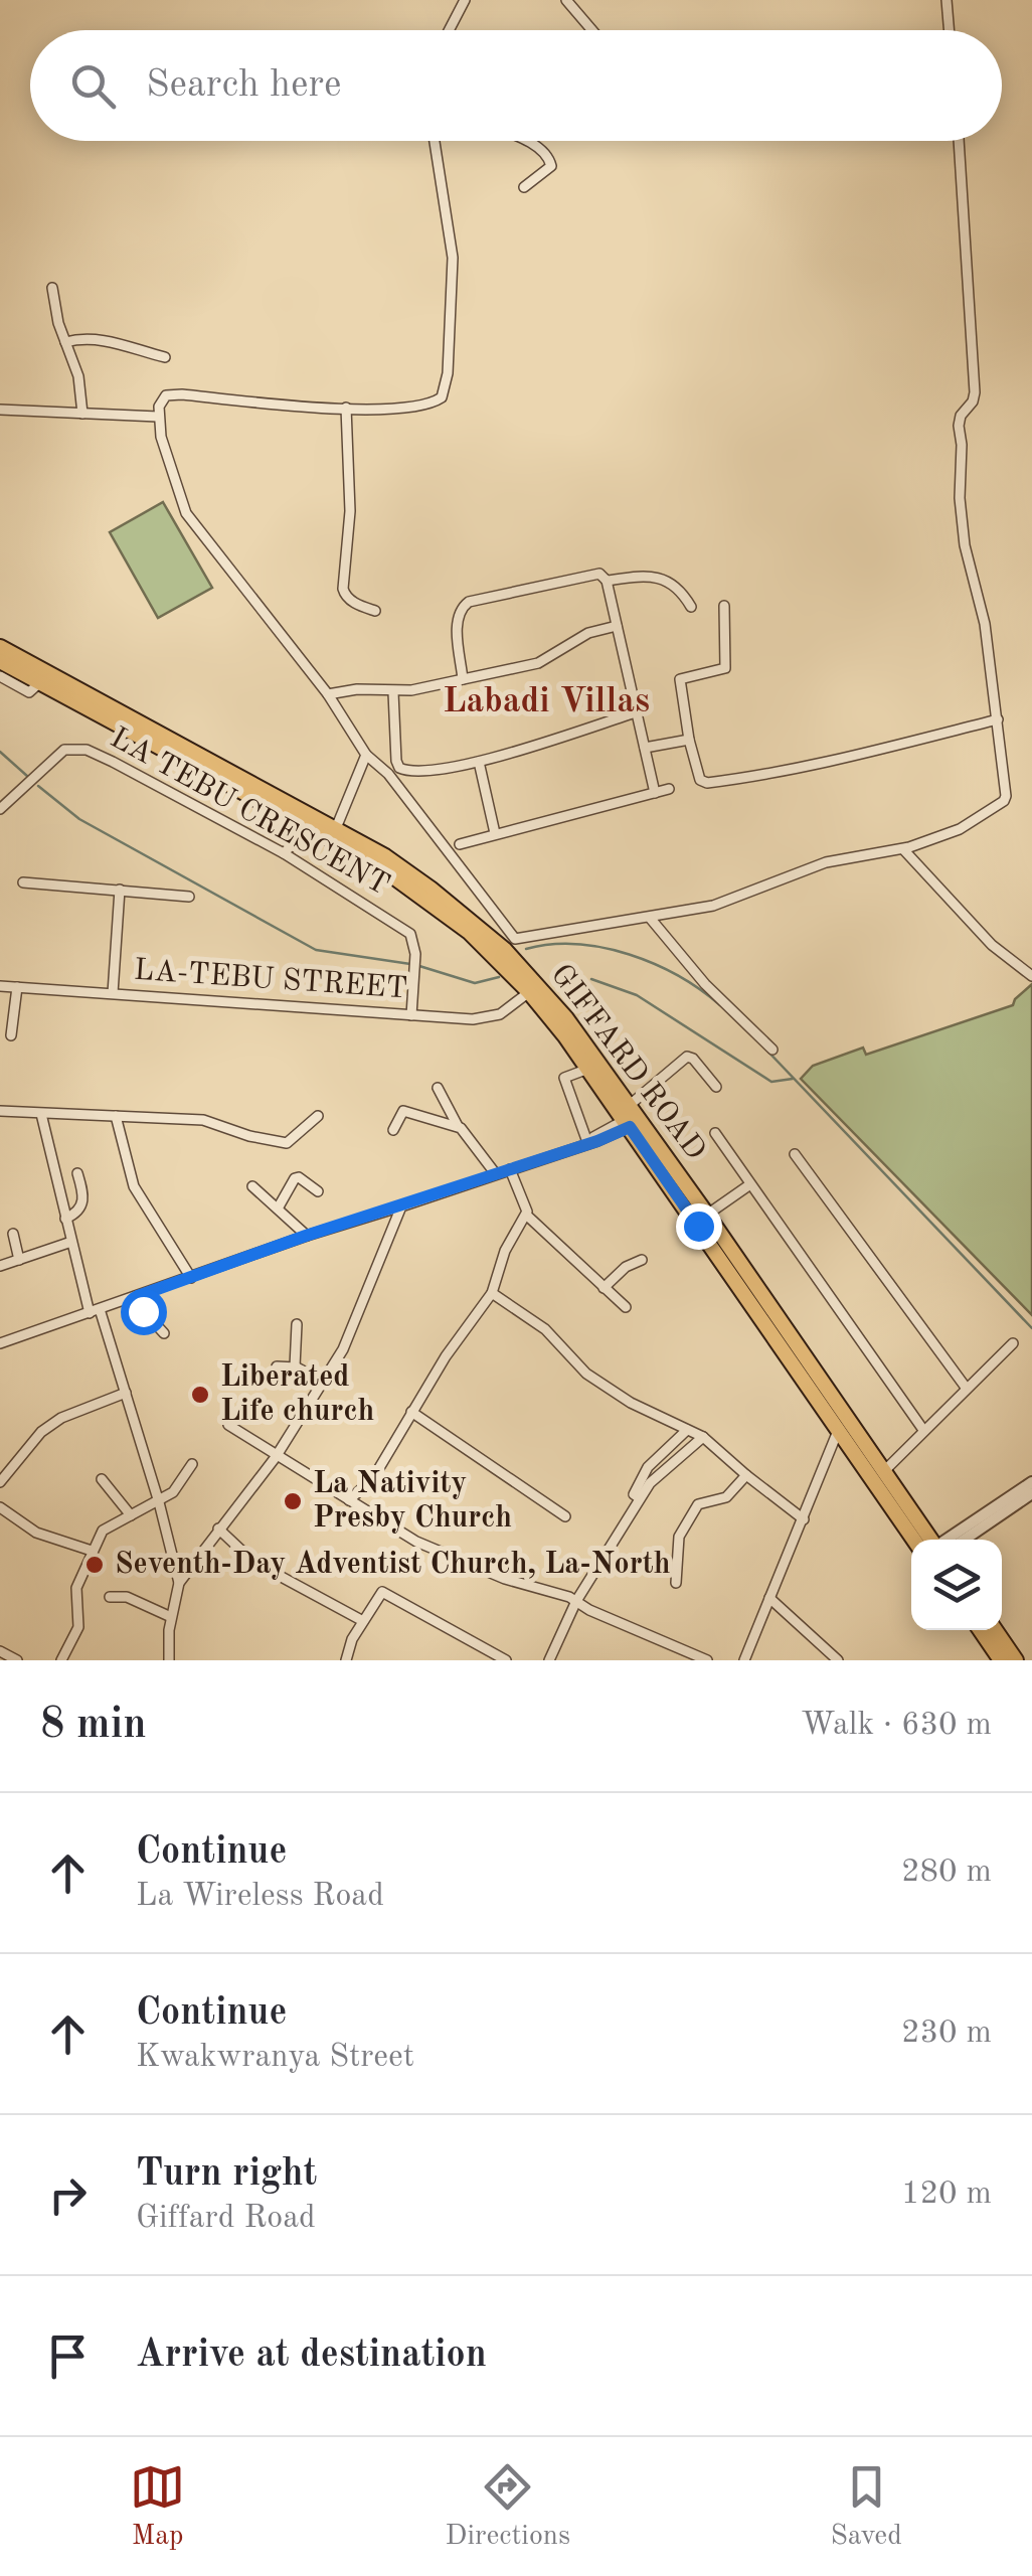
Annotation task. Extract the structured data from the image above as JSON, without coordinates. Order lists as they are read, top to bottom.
{
  "streets": {
    "main road": ["GIFFARD ROAD"],
    "street": ["LA TEBU CRESCENT", "LA-TEBU STREET"]
  },
  "crossings": [
    ["LA TEBU CRESCENT", "LA-TEBU STREET"],
    ["LA-TEBU STREET", "GIFFARD ROAD"]
  ],
  "districts": ["Labadi Villas"],
  "places": ["Liberated Life church", "La Nativity Presby Church", "Seventh-Day Adventist Church, La-North"],
  "page": {
    "search": "Search here",
    "heading": ["8 min", "Walk · 630 m"],
    "list": [
      ["Continue", "La Wireless Road", "280 m"],
      ["Continue", "Kwakwranya Street", "230 m"],
      ["Turn right", "Giffard Road", "120 m"],
      "Arrive at destination"
    ],
    "nav": ["Map", "Directions", "Saved"]
  }
}
